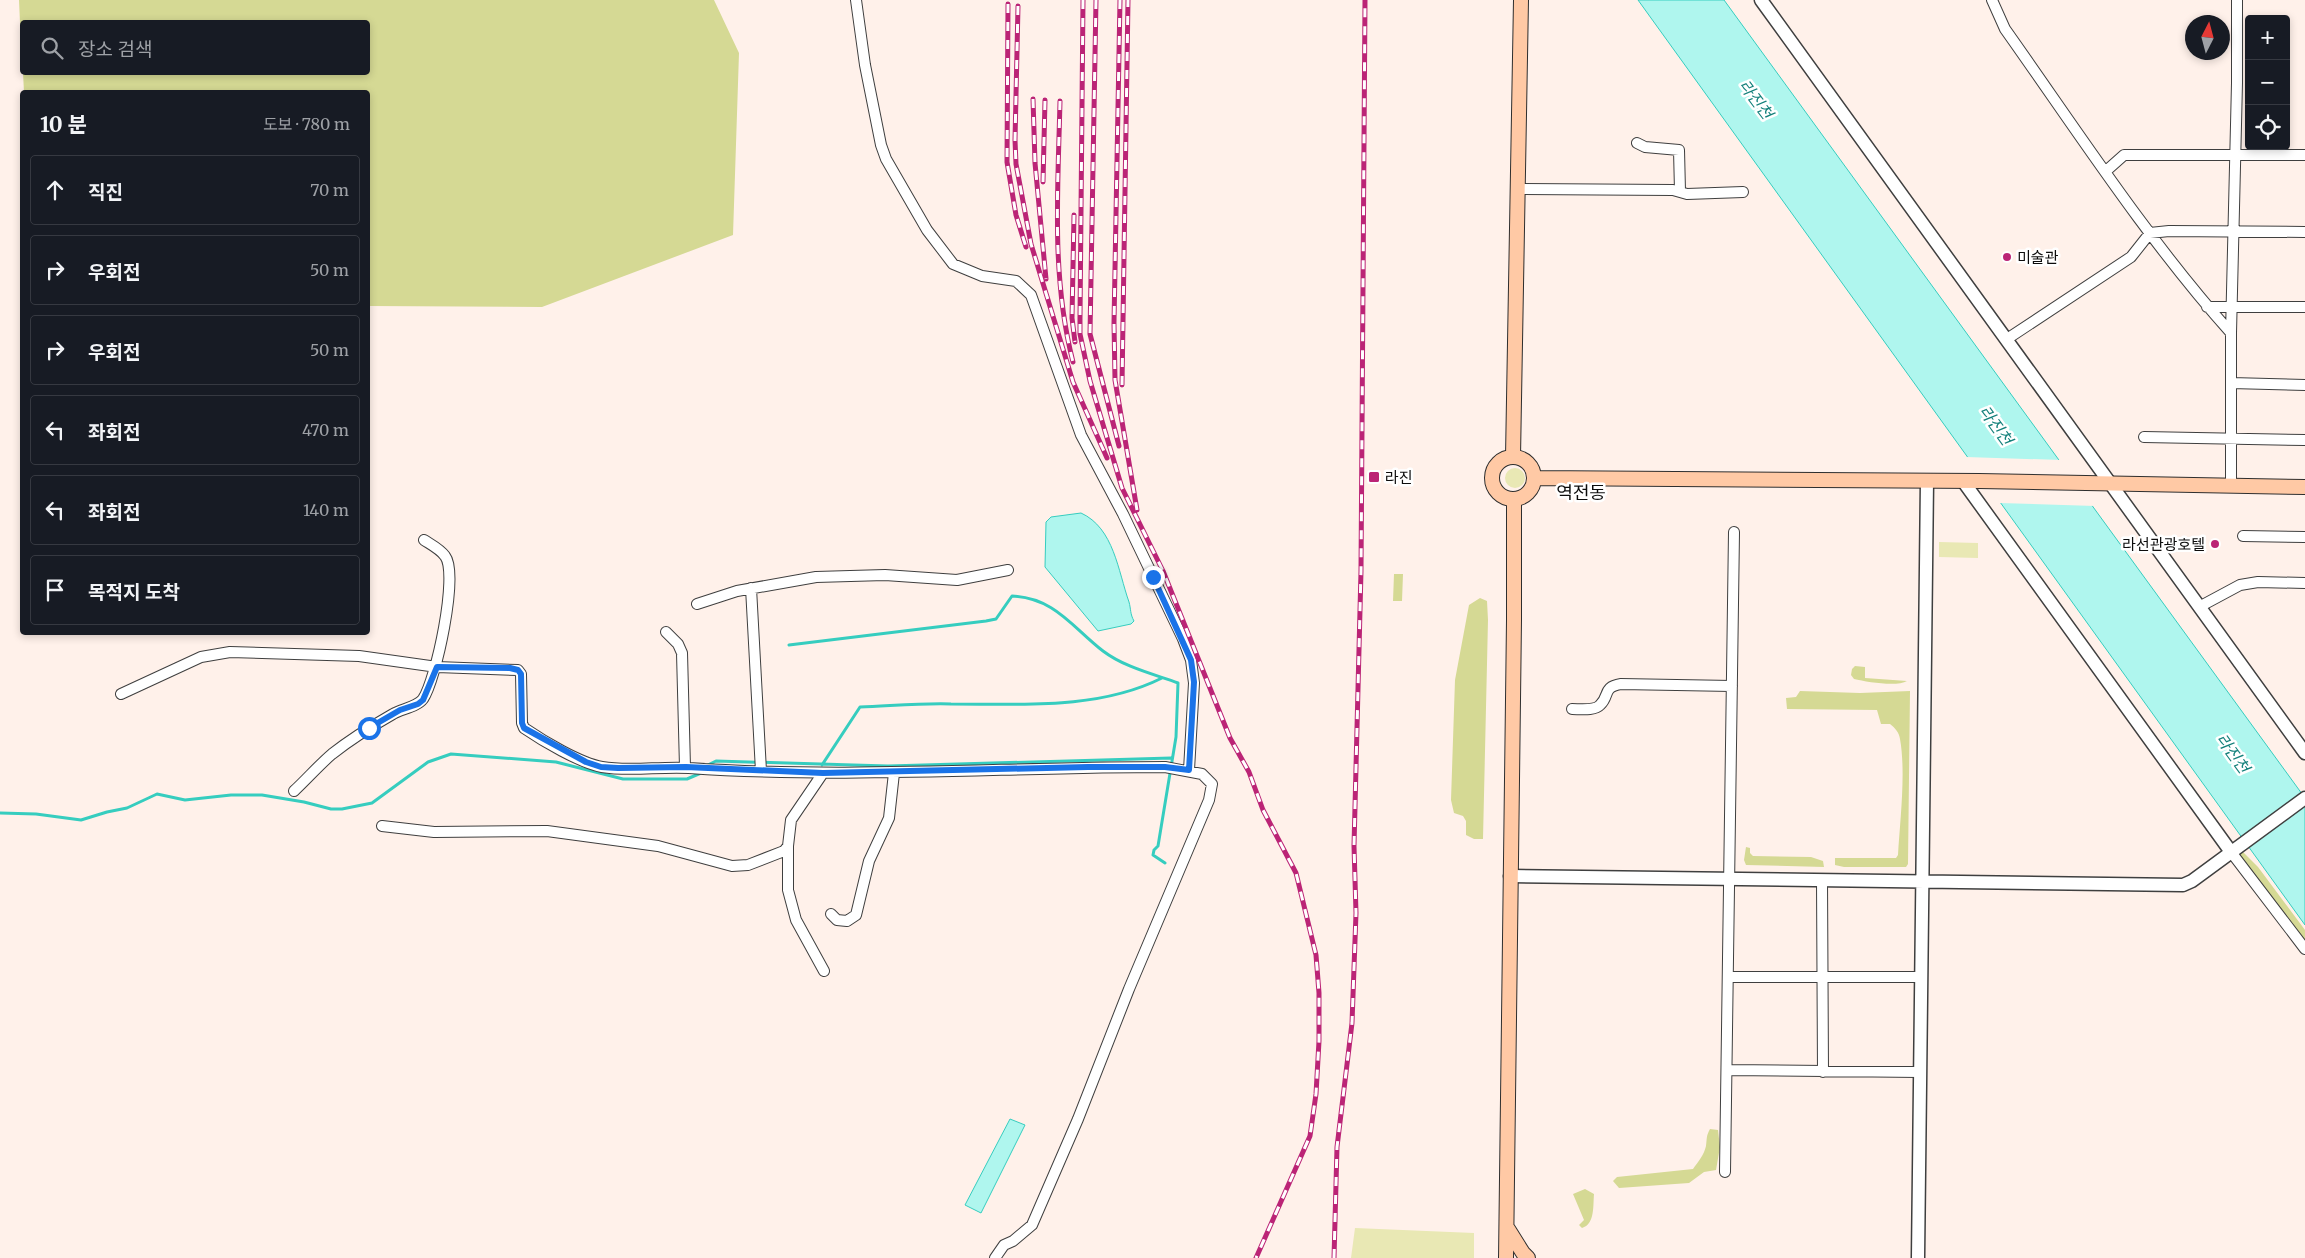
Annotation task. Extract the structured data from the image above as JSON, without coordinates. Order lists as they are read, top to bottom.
{
  "districts": ["역전동"],
  "water": ["라진천"],
  "places": {
    "other": ["미술관", "라선관광호텔"],
    "transit": ["라진"]
  },
  "north": "top",
  "page": {
    "map_buttons": ["+", "−"],
    "search": "장소 검색",
    "heading": ["10 분", "도보 · 780 m"],
    "list": [
      ["직진", "70 m"],
      ["우회전", "50 m"],
      ["우회전", "50 m"],
      ["좌회전", "470 m"],
      ["좌회전", "140 m"],
      "목적지 도착"
    ]
  }
}
